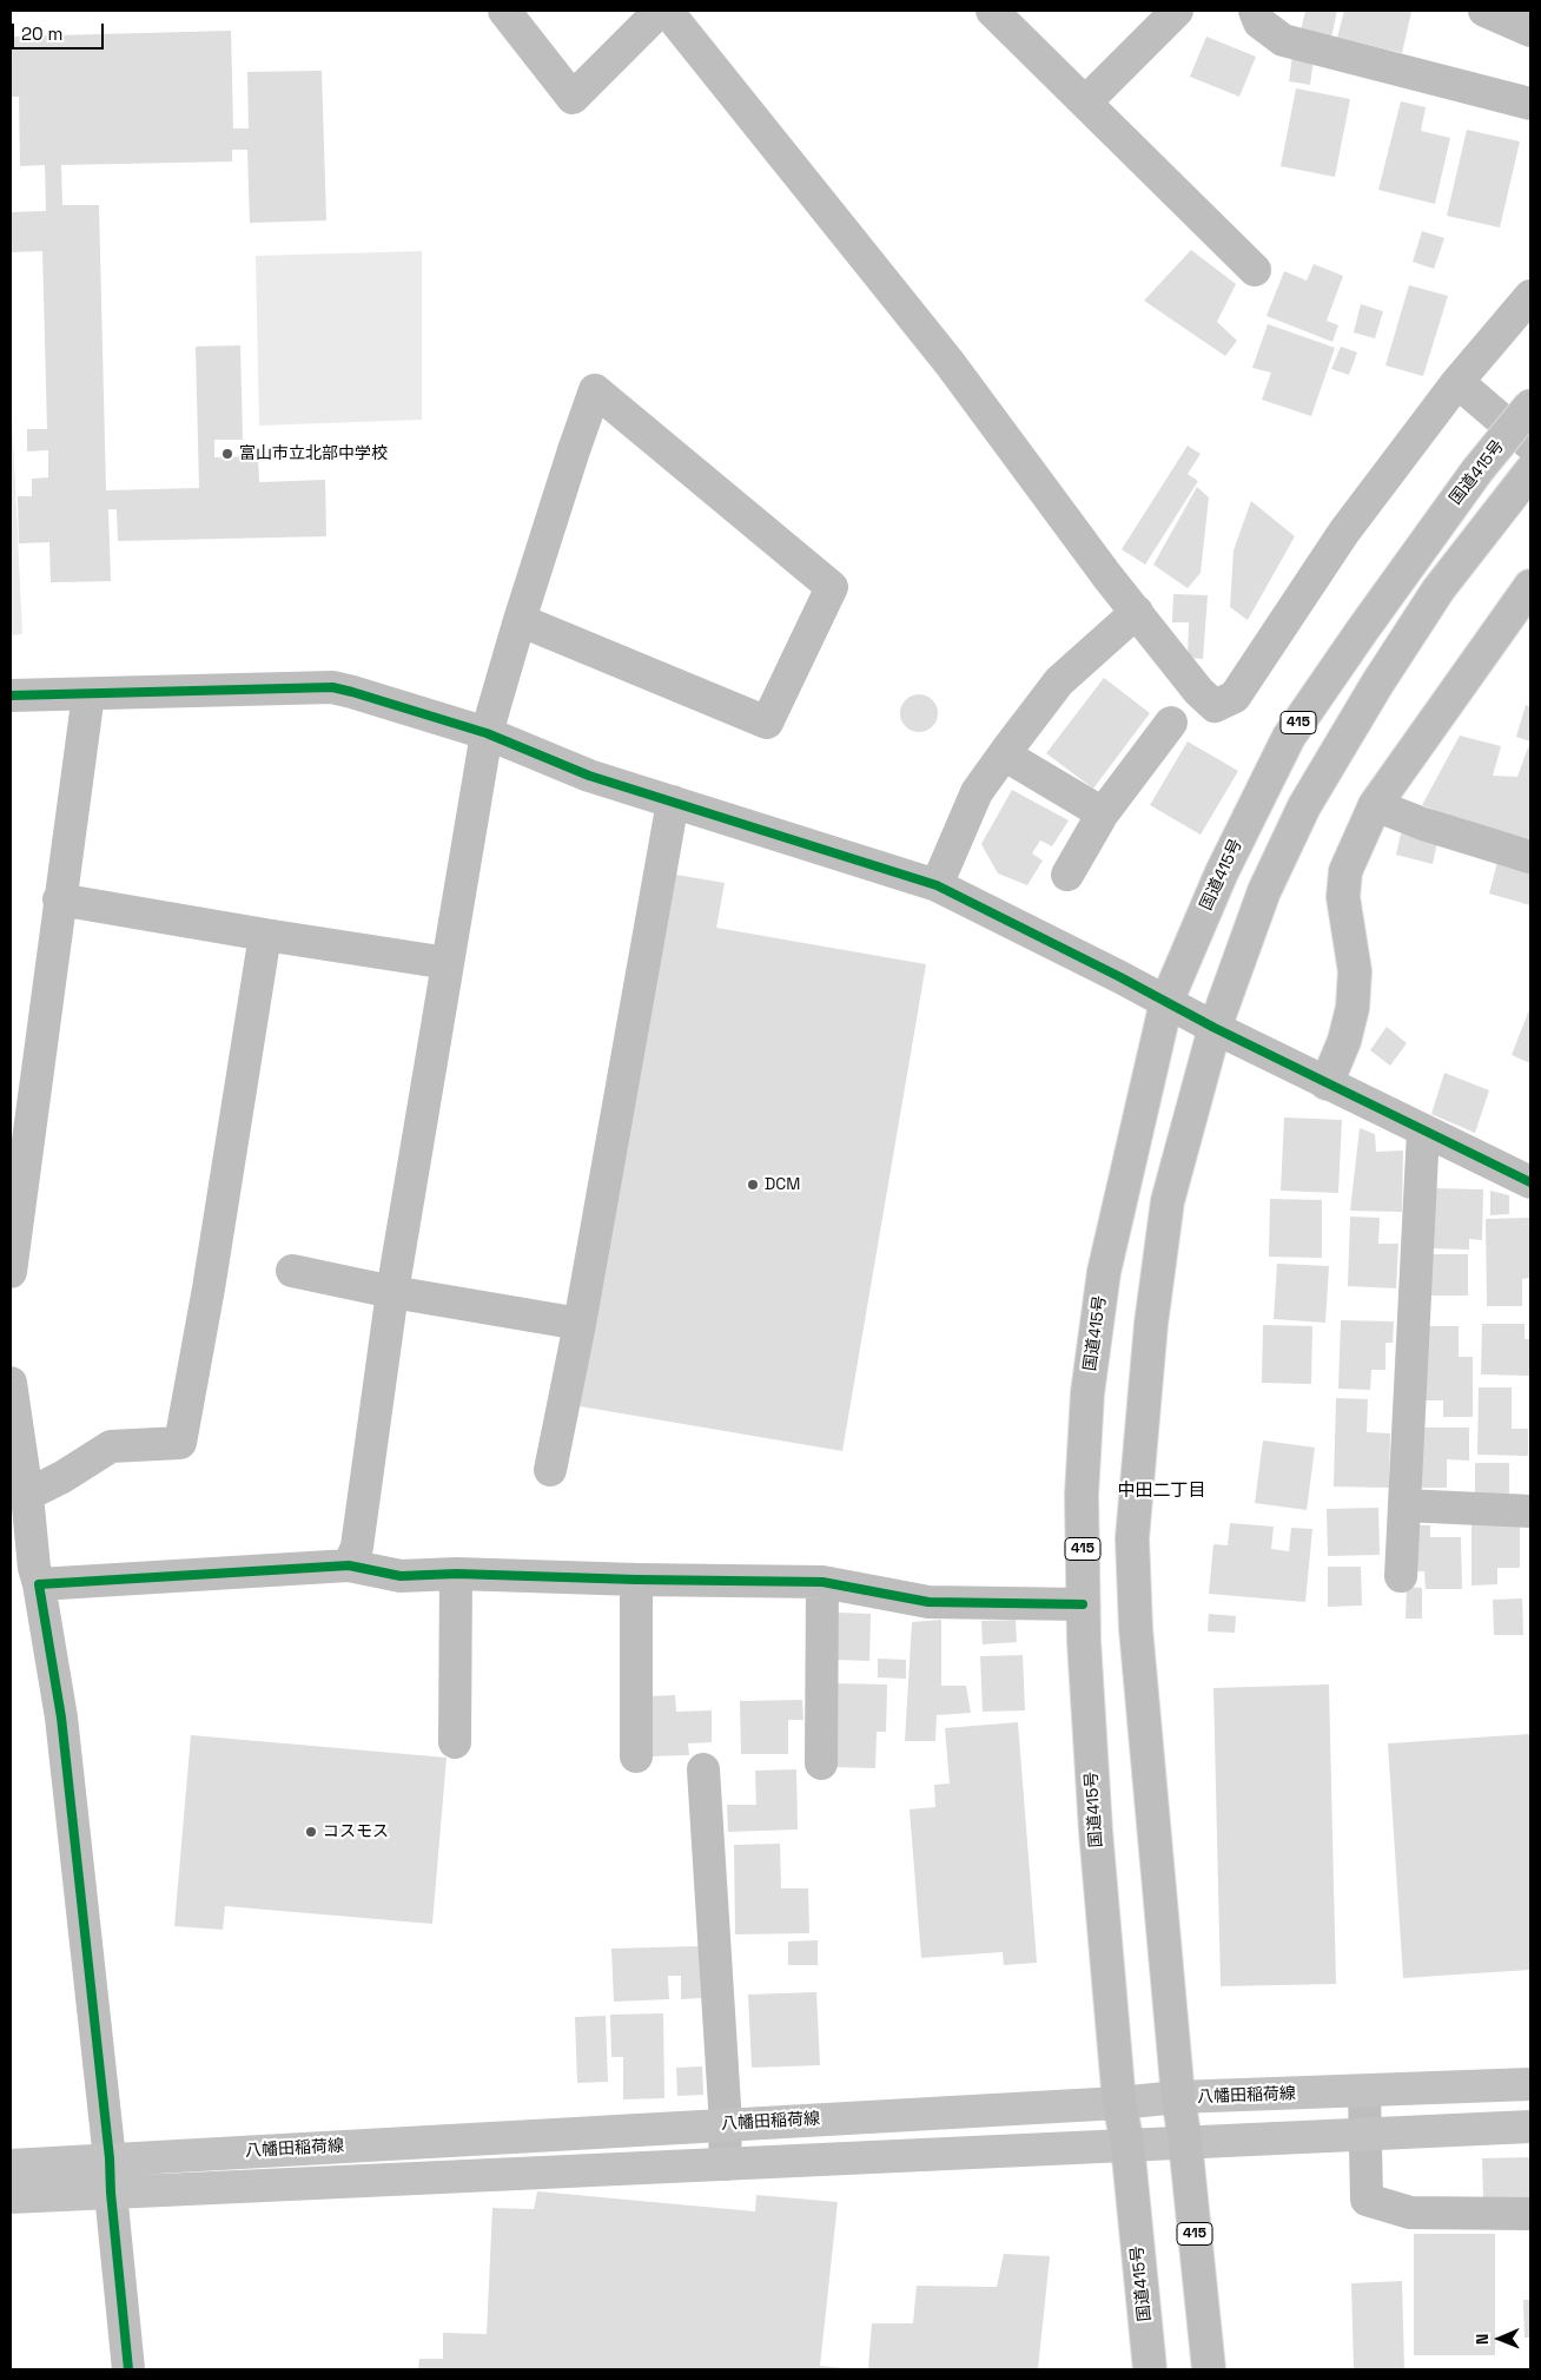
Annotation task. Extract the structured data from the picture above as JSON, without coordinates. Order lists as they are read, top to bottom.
{
  "streets": {
    "main road": ["国道415号", "415", "八幡田稲荷線"]
  },
  "crossings": [
    ["国道415号", "八幡田稲荷線"],
    ["415", "八幡田稲荷線"]
  ],
  "districts": ["中田二丁目"],
  "places": ["富山市立北部中学校", "DCM", "コスモス"],
  "scale_bar": "20 m",
  "north": "left"
}
